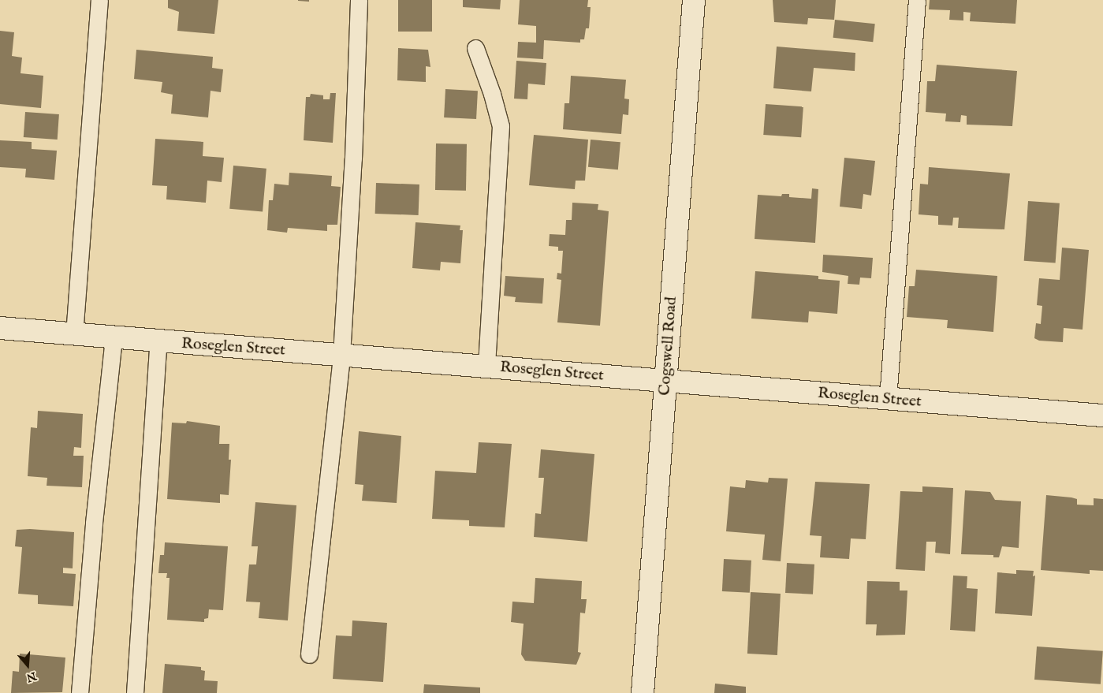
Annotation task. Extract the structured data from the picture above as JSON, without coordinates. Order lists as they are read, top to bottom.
{
  "streets": {
    "street": ["Cogswell Road", "Roseglen Street"]
  },
  "crossings": [
    ["Cogswell Road", "Roseglen Street"]
  ],
  "north": "bottom"
}
